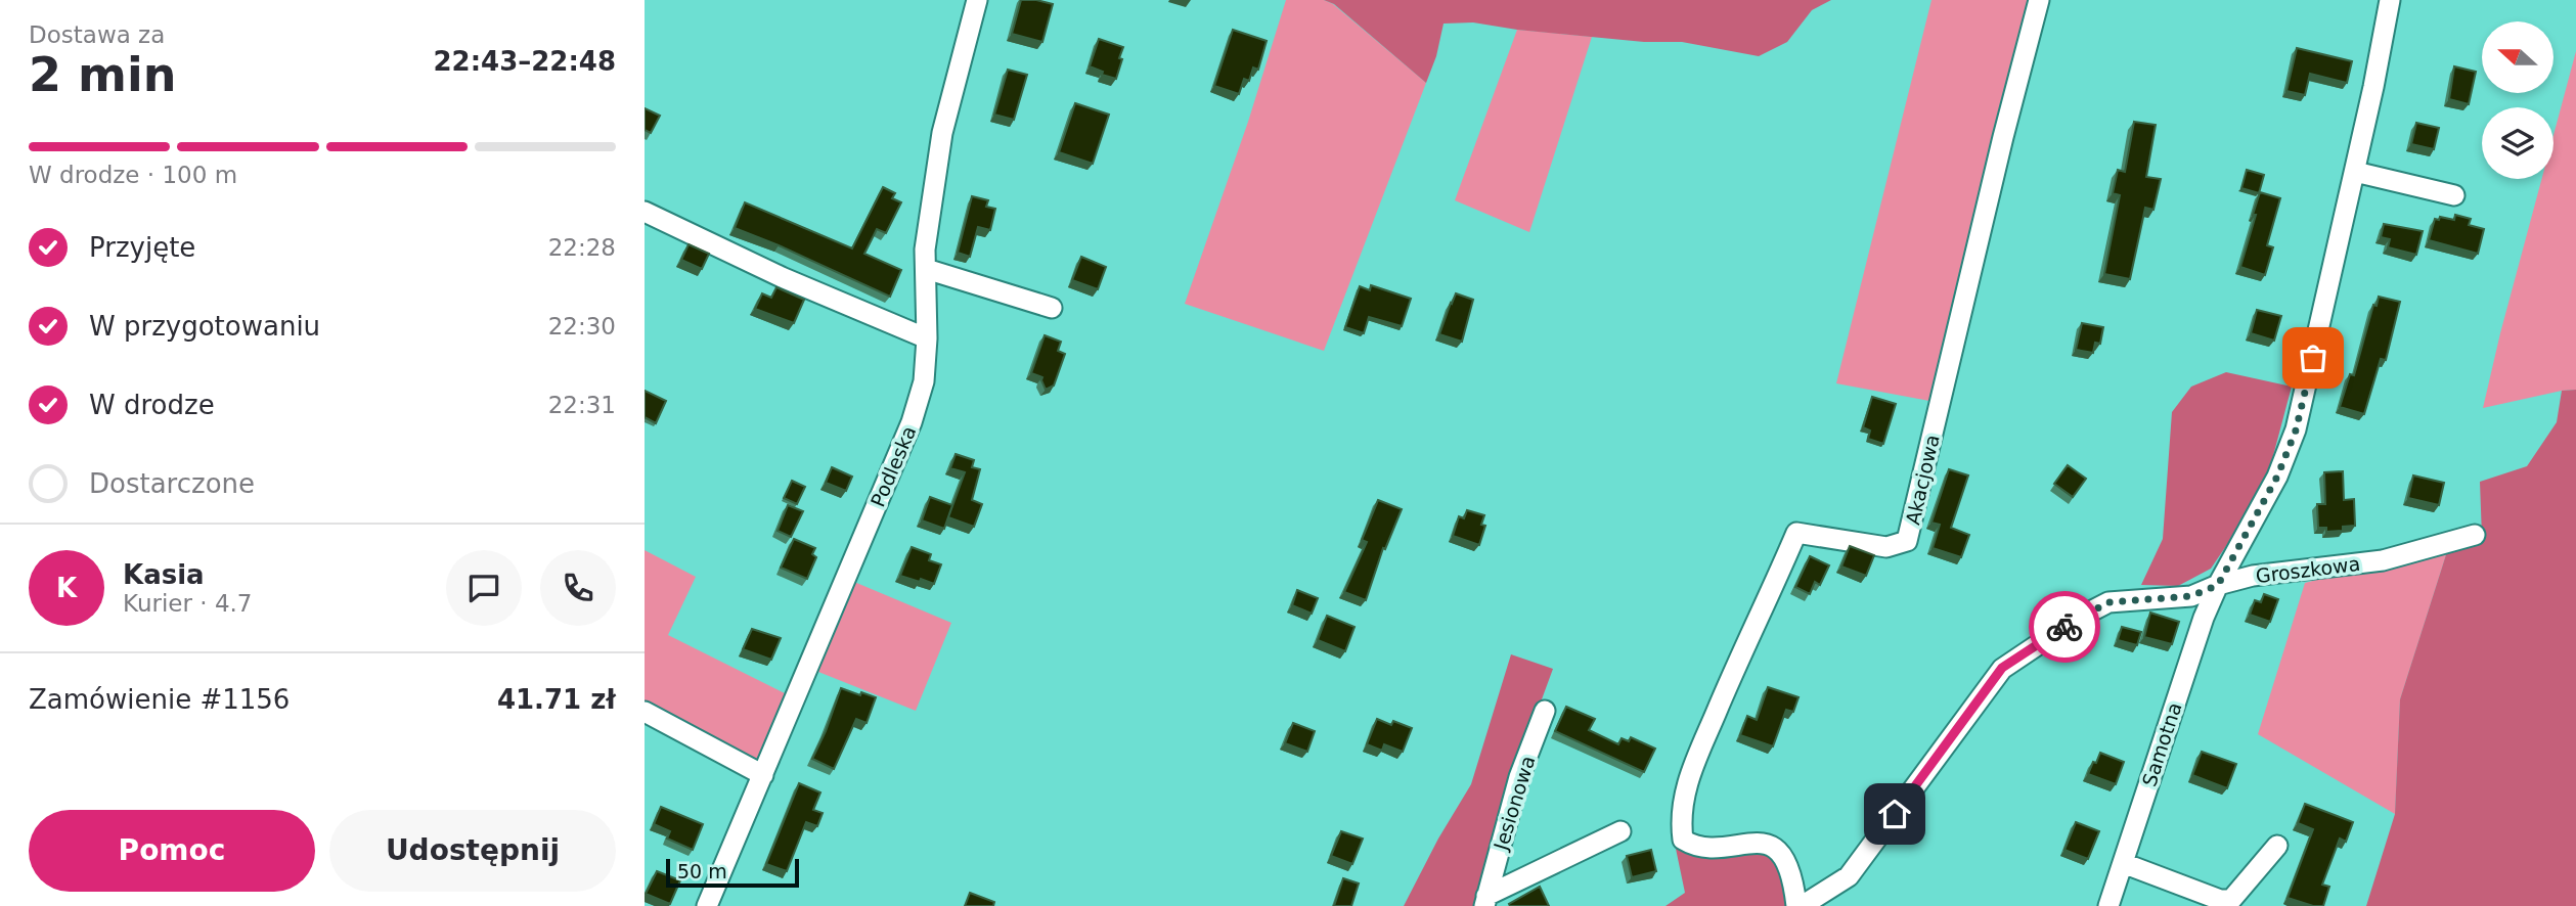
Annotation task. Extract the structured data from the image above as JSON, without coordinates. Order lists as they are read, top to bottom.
{
  "streets": {
    "street": [
      "Podleska",
      "Akacjowa",
      "Groszkowa",
      "Samotna",
      "Jesionowa"
    ]
  },
  "crossings": [
    ["Akacjowa", "Groszkowa"],
    ["Groszkowa", "Samotna"]
  ],
  "scale_bar": "50 m",
  "north": "left",
  "page": {
    "heading": ["2 min", "Dostawa za", "22:43–22:48"],
    "panel": [
      "Kasia",
      "Kurier · 4.7",
      "Zamówienie #1156",
      "41.71 zł"
    ],
    "bar": "W drodze · 100 m",
    "list": [
      ["Przyjęte", "22:28"],
      ["W przygotowaniu", "22:30"],
      ["W drodze", "22:31"],
      "Dostarczone"
    ],
    "round": "K",
    "buttons": ["Pomoc", "Udostępnij"],
    "scale": "50 m"
  }
}
